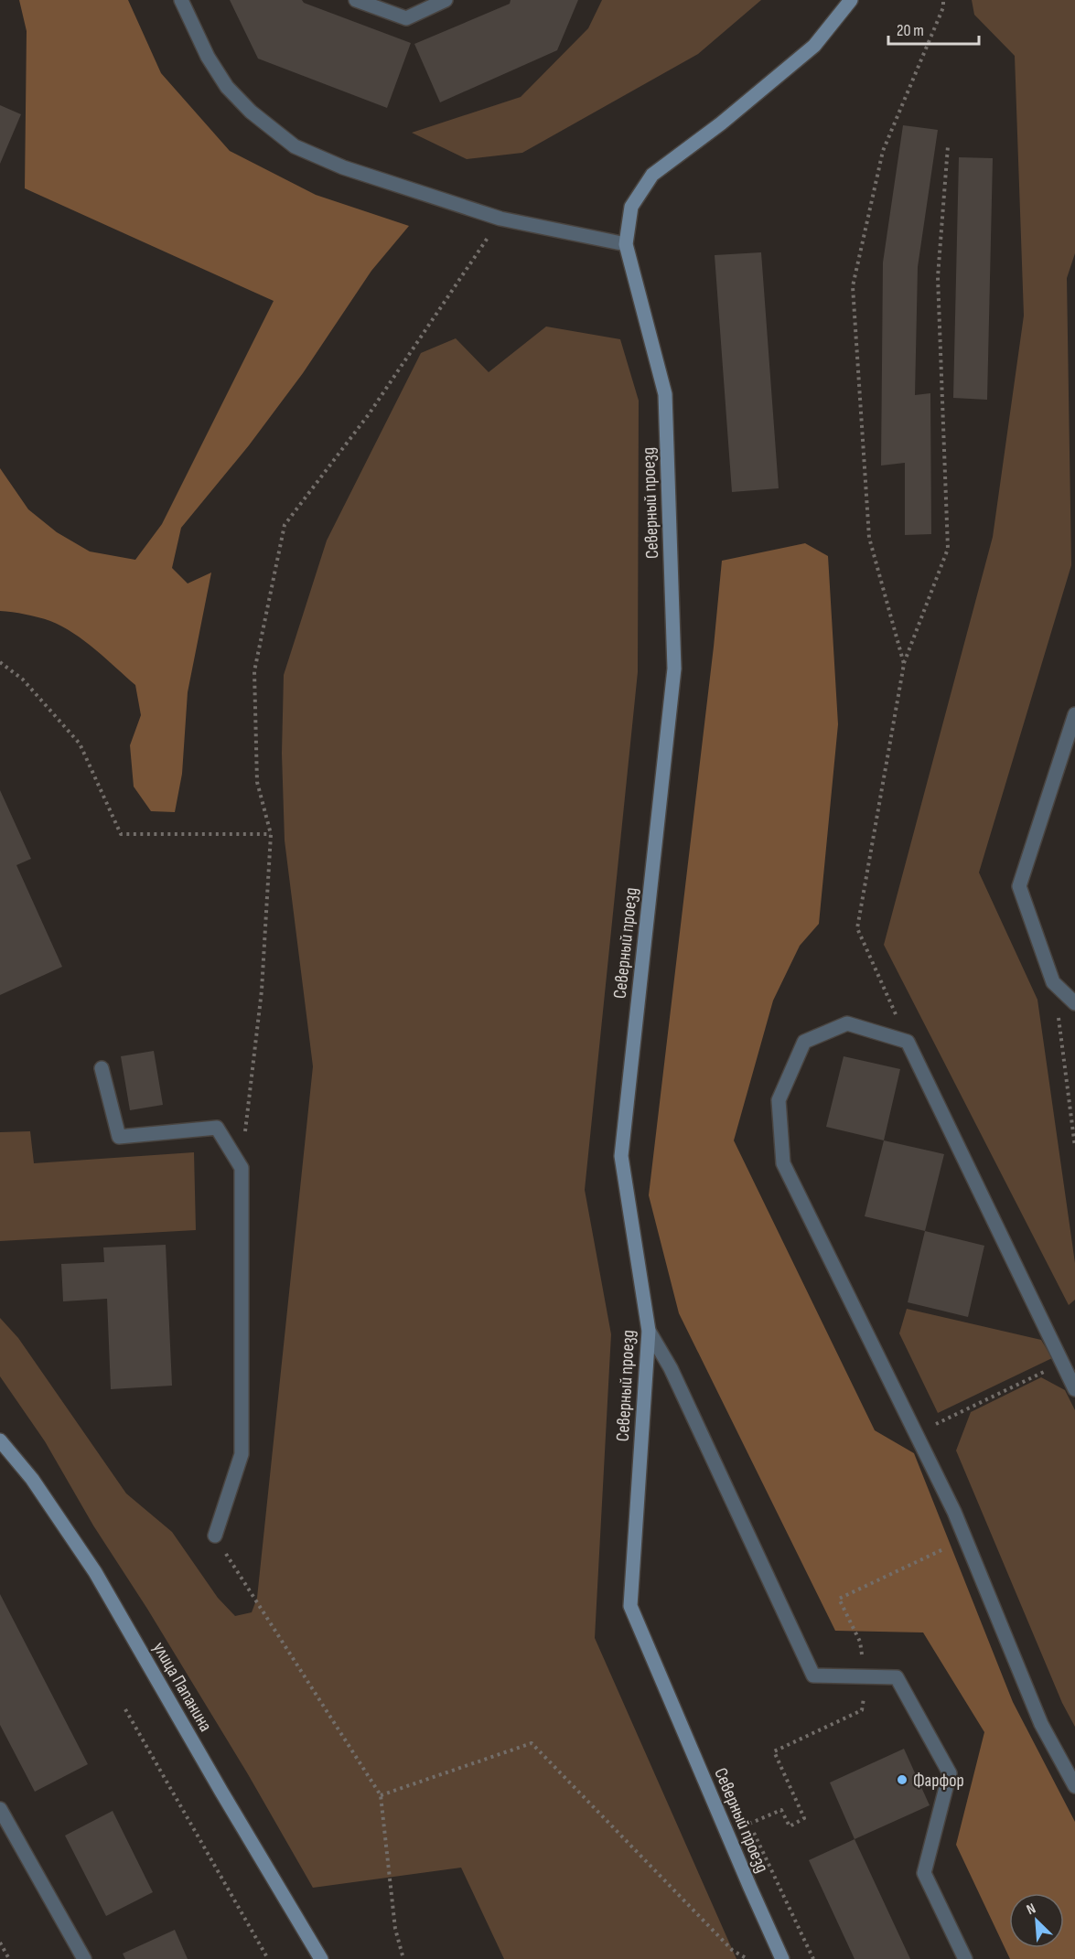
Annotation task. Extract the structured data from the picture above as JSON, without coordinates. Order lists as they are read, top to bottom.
{
  "streets": {
    "street": ["Северный проезд", "улица Папанина"]
  },
  "places": ["Фарфор"],
  "scale_bar": "20 m",
  "north": "top left"
}
